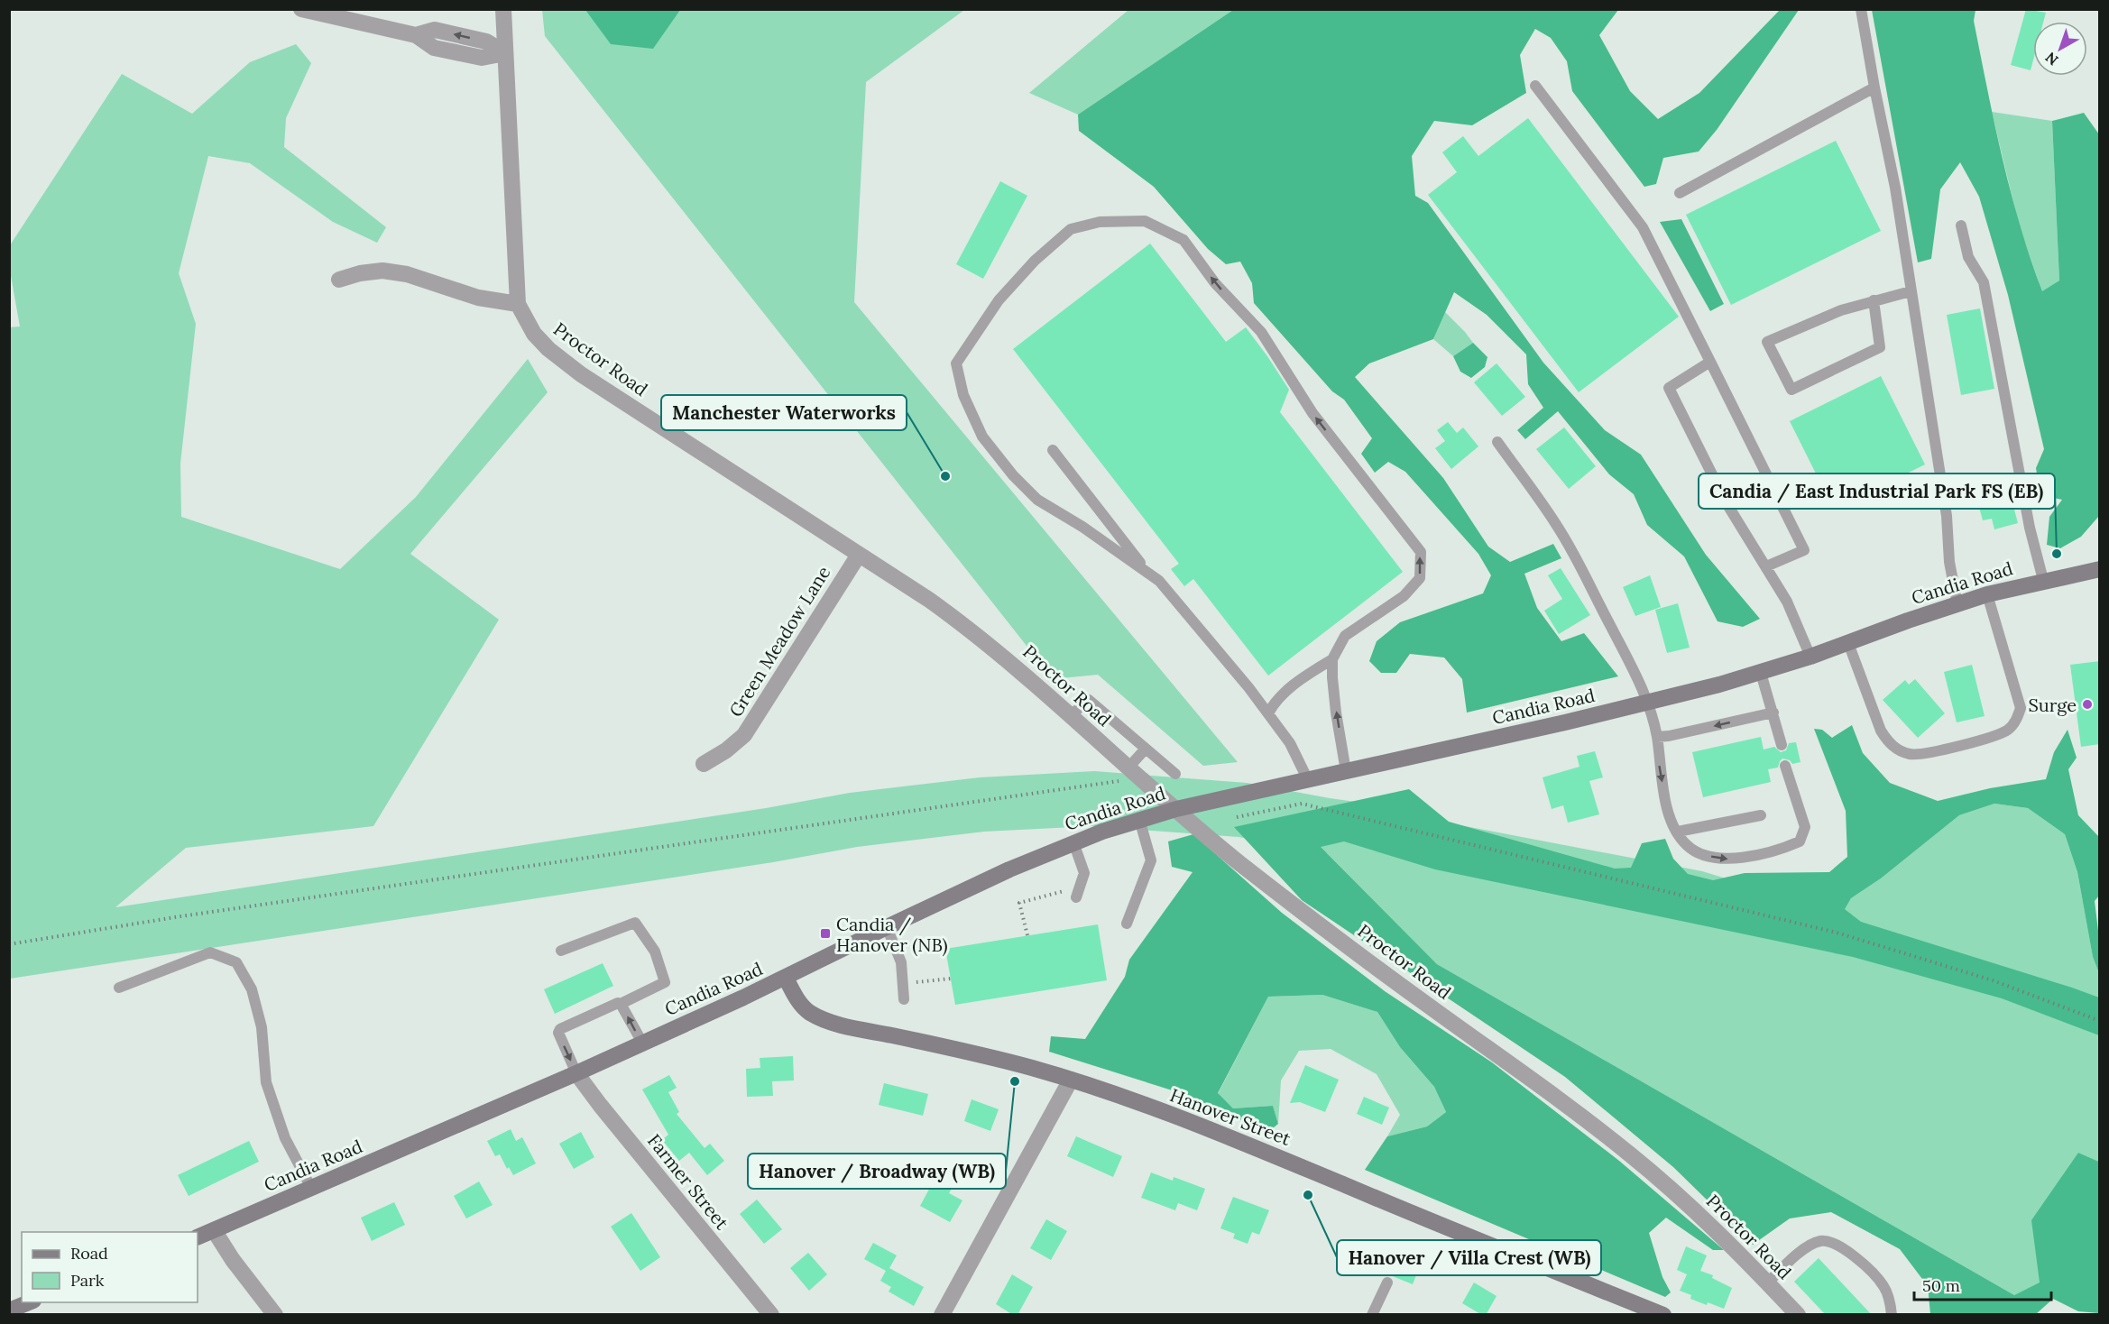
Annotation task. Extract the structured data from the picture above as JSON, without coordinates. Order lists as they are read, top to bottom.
{
  "streets": {
    "main road": ["Candia Road", "Hanover Street"],
    "street": ["Proctor Road", "Green Meadow Lane", "Farmer Street"]
  },
  "crossings": [
    ["Proctor Road", "Candia Road"],
    ["Proctor Road", "Green Meadow Lane"],
    ["Candia Road", "Hanover Street"],
    ["Candia Road", "Farmer Street"]
  ],
  "places": {
    "other": [
      "Manchester Waterworks",
      "Candia / East Industrial Park FS (EB)",
      "Surge",
      "Hanover / Broadway (WB)",
      "Hanover / Villa Crest (WB)"
    ],
    "transit": ["Candia / Hanover (NB)"]
  },
  "legend": ["Road", "Park"],
  "scale_bar": "50 m",
  "north": "bottom left"
}
